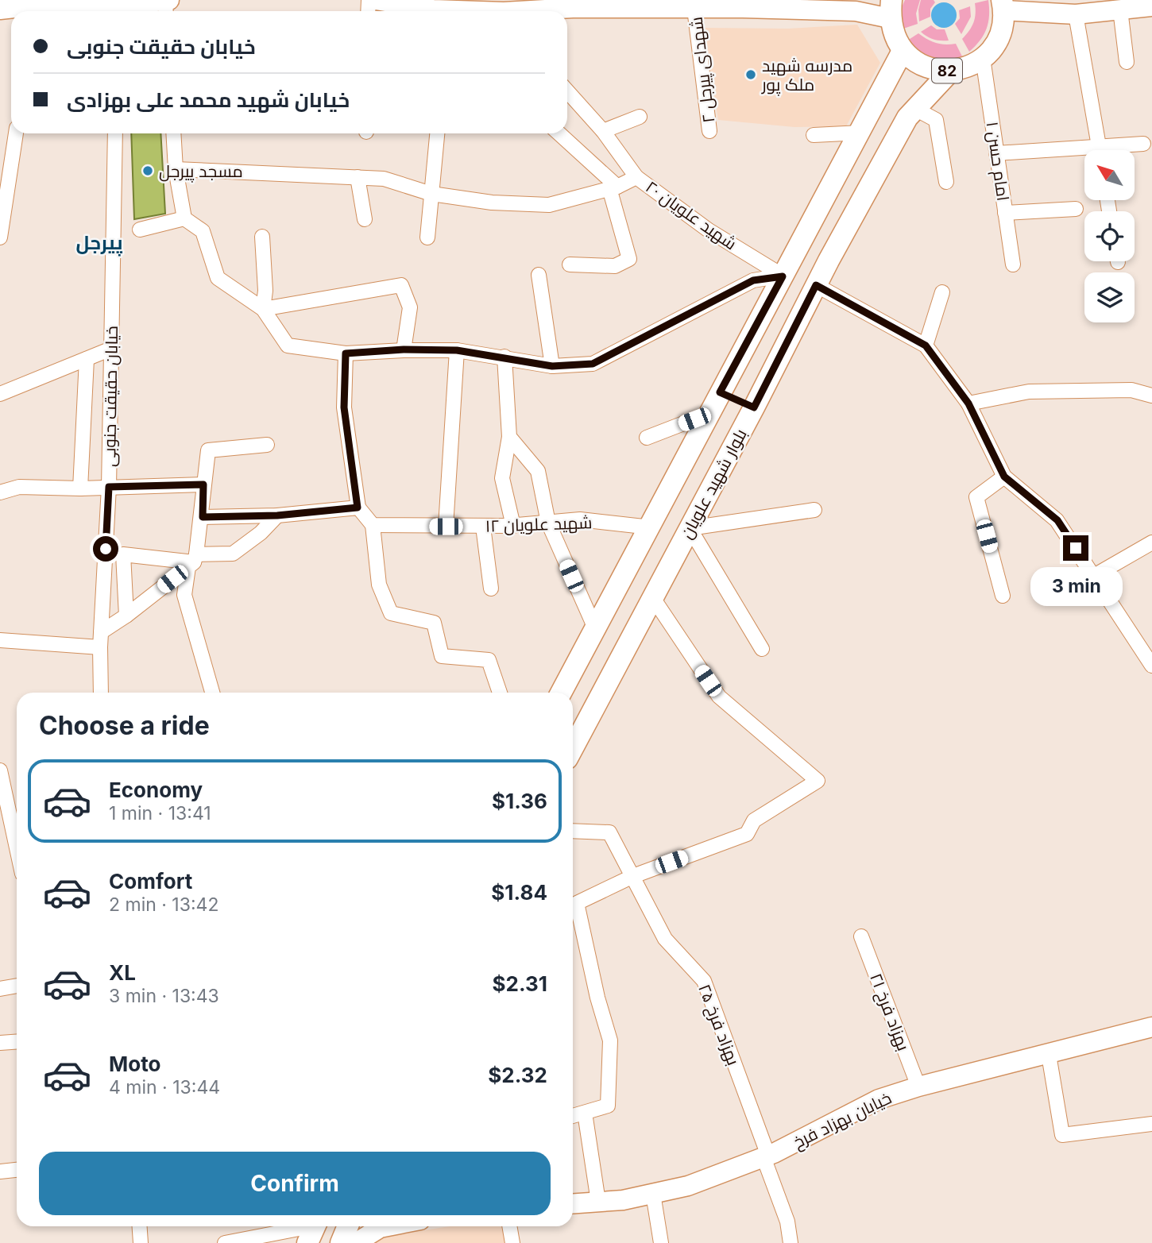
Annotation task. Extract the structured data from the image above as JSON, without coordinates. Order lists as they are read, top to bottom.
{
  "streets": {
    "main road": ["82", "بلوار شهید علویان"],
    "street": [
      "شهدای پیرجل ۲",
      "امام حسن ۱",
      "شهید علویان ۲۰",
      "خیابان حقیقت جنوبی",
      "شهید علویان ۱۲",
      "بهزاد فرخ ۲۱",
      "بهزاد فرخ ۲۵",
      "خیابان بهزاد فرخ"
    ]
  },
  "crossings": [
    ["82", "امام حسن ۱"],
    ["82", "بلوار شهید علویان"],
    ["شهید علویان ۲۰", "بلوار شهید علویان"],
    ["بلوار شهید علویان", "شهید علویان ۱۲"],
    ["بهزاد فرخ ۲۱", "خیابان بهزاد فرخ"],
    ["بهزاد فرخ ۲۵", "خیابان بهزاد فرخ"]
  ],
  "districts": ["پیرجل"],
  "places": ["مدرسه شهید ملک پور", "مسجد پیرجل"],
  "north": "top left",
  "page": {
    "banner": ["خیابان حقیقت جنوبی", "خیابان شهید محمد علی بهزادی"],
    "bubble": "3 min",
    "heading": "Choose a ride",
    "list": [
      {
        "name": "Economy",
        "note": "1 min · 13:41",
        "value": "$1.36"
      },
      {
        "name": "Comfort",
        "note": "2 min · 13:42",
        "value": "$1.84"
      },
      {
        "name": "XL",
        "note": "3 min · 13:43",
        "value": "$2.31"
      },
      {
        "name": "Moto",
        "note": "4 min · 13:44",
        "value": "$2.32"
      }
    ],
    "buttons": "Confirm"
  }
}
